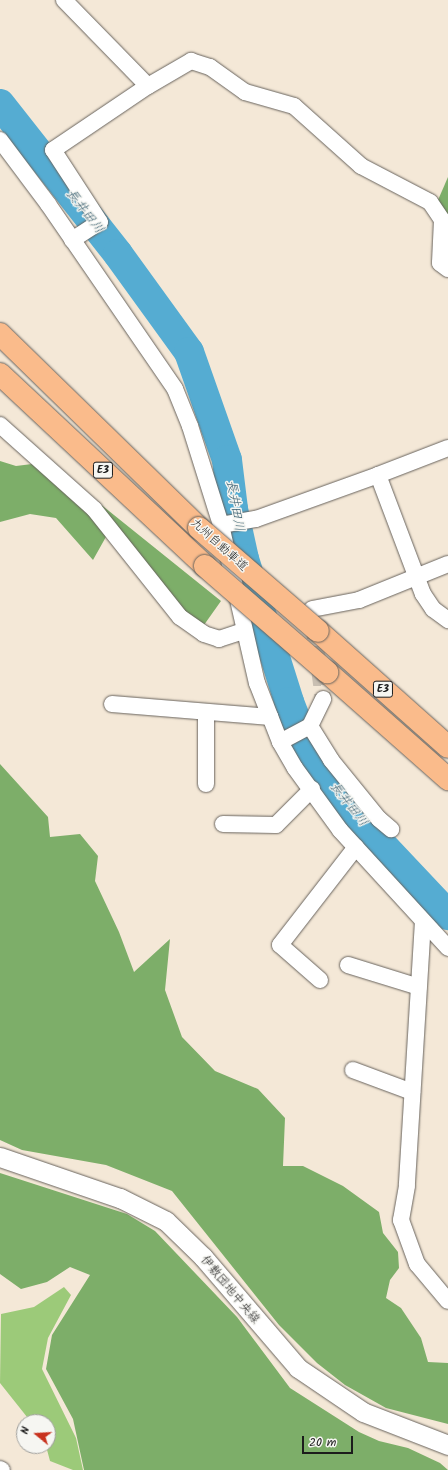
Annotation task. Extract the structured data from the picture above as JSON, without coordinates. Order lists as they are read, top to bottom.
{
  "streets": {
    "highway": ["E3", "九州自動車道"],
    "street": ["伊敷団地中央線"]
  },
  "water": ["長井田川"],
  "scale_bar": "20 m",
  "north": "left"
}
